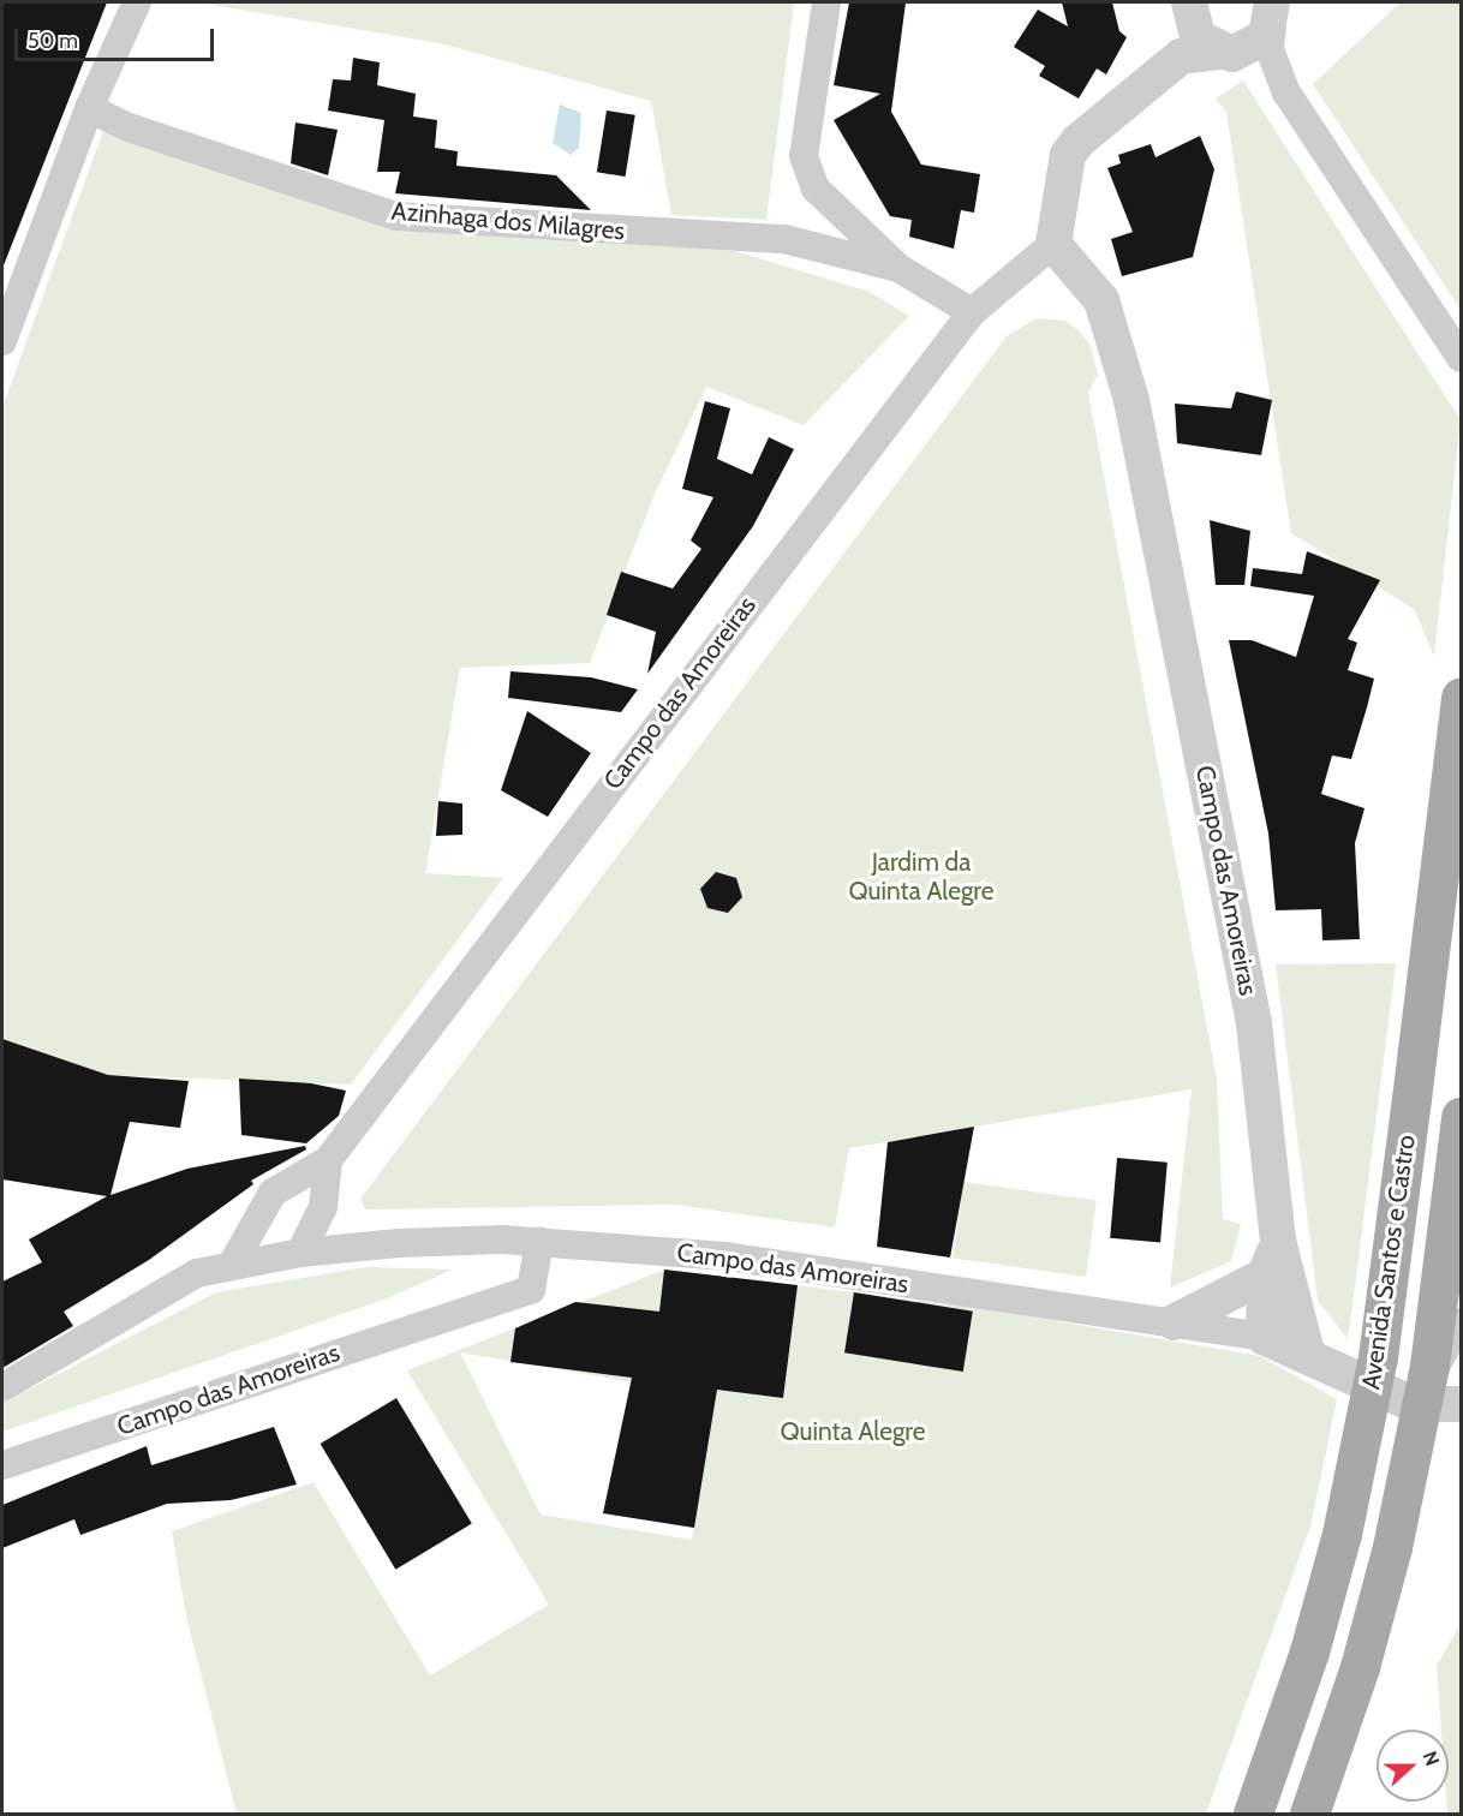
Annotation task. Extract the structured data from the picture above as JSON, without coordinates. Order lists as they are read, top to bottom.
{
  "streets": {
    "main road": ["Avenida Santos e Castro"],
    "street": ["Azinhaga dos Milagres", "Campo das Amoreiras"]
  },
  "parks": ["Jardim da Quinta Alegre", "Quinta Alegre"],
  "scale_bar": "50 m",
  "north": "right"
}
